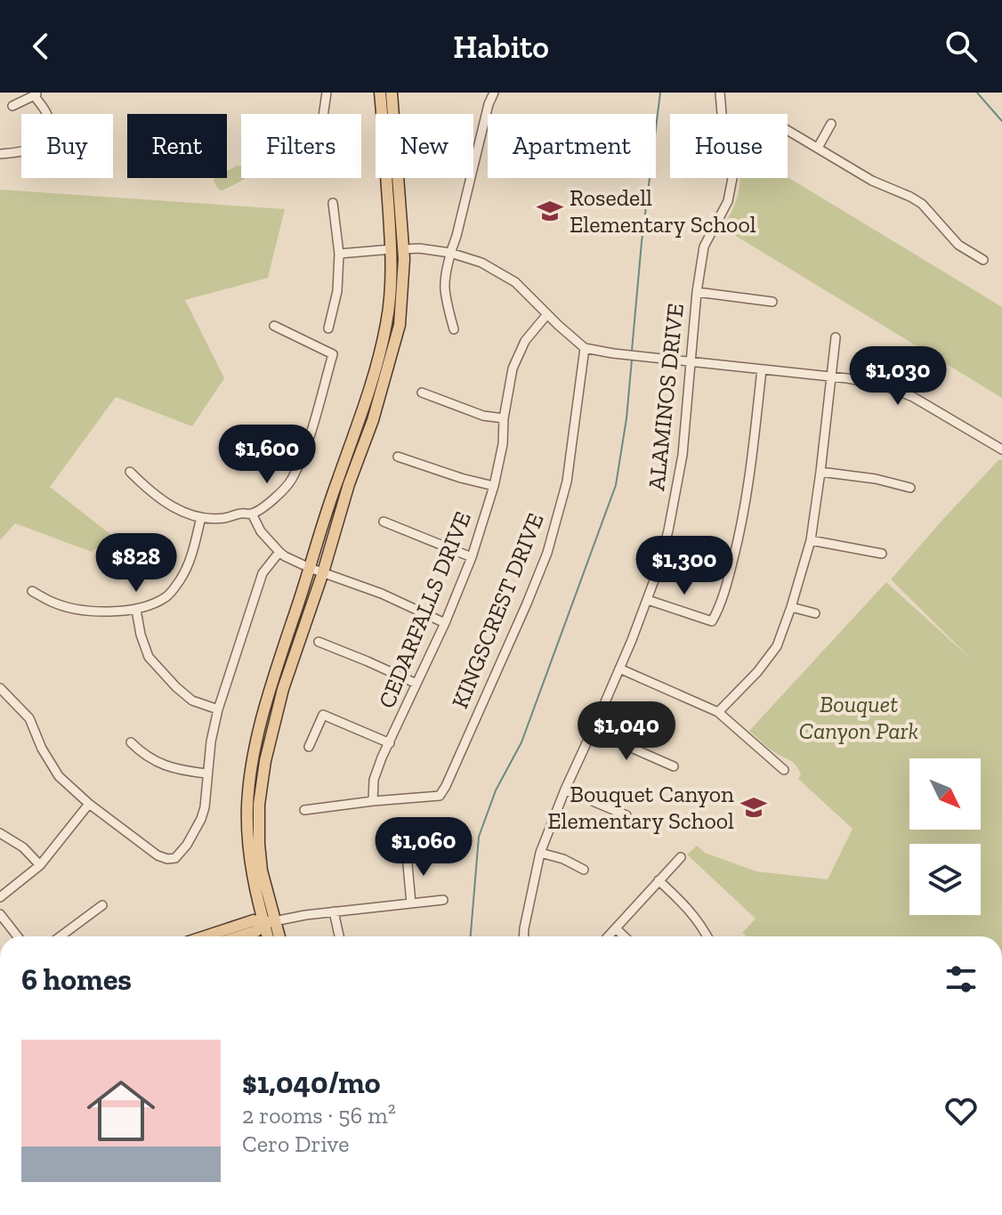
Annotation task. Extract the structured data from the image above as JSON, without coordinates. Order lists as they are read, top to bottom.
{
  "streets": {
    "street": ["ALAMINOS DRIVE", "CEDARFALLS DRIVE", "KINGSCREST DRIVE"]
  },
  "crossings": [
    ["CEDARFALLS DRIVE", "KINGSCREST DRIVE"]
  ],
  "parks": ["Bouquet Canyon Park"],
  "places": {
    "school or university": ["Rosedell Elementary School", "Bouquet Canyon Elementary School"]
  },
  "north": "bottom right",
  "page": {
    "header": "Habito",
    "chip": [
      "Buy",
      "Rent",
      "Filters",
      "New",
      "Apartment",
      "House"
    ],
    "price": [
      "$1,030",
      "$1,600",
      "$828",
      "$1,300",
      "$1,040",
      "$1,060"
    ],
    "heading": "6 homes",
    "list": [
      {
        "name": "$1,040/mo",
        "note": "2 rooms · 56 m² · Cero Drive"
      }
    ]
  }
}
